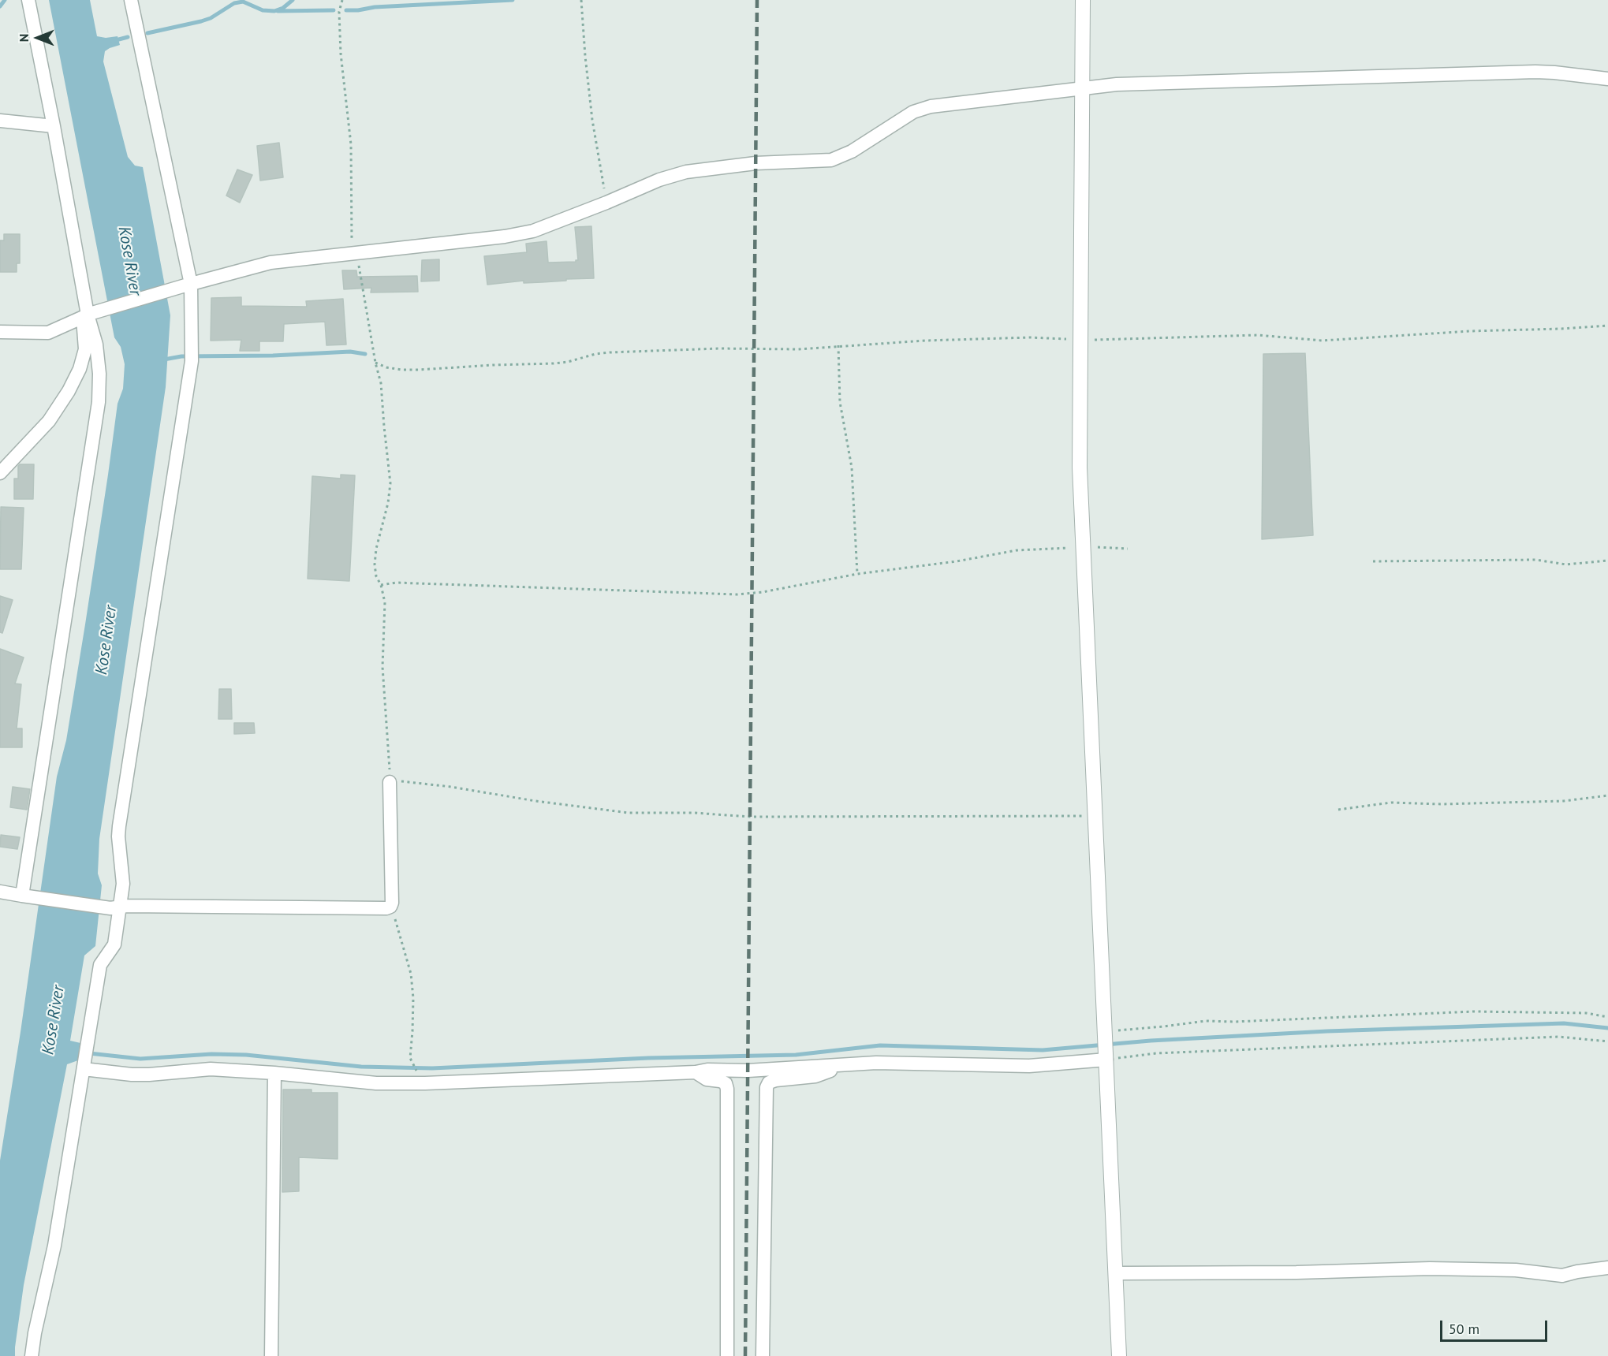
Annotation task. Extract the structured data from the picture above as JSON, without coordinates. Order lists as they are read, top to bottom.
{
  "water": ["Kose River"],
  "scale_bar": "50 m",
  "north": "left"
}
